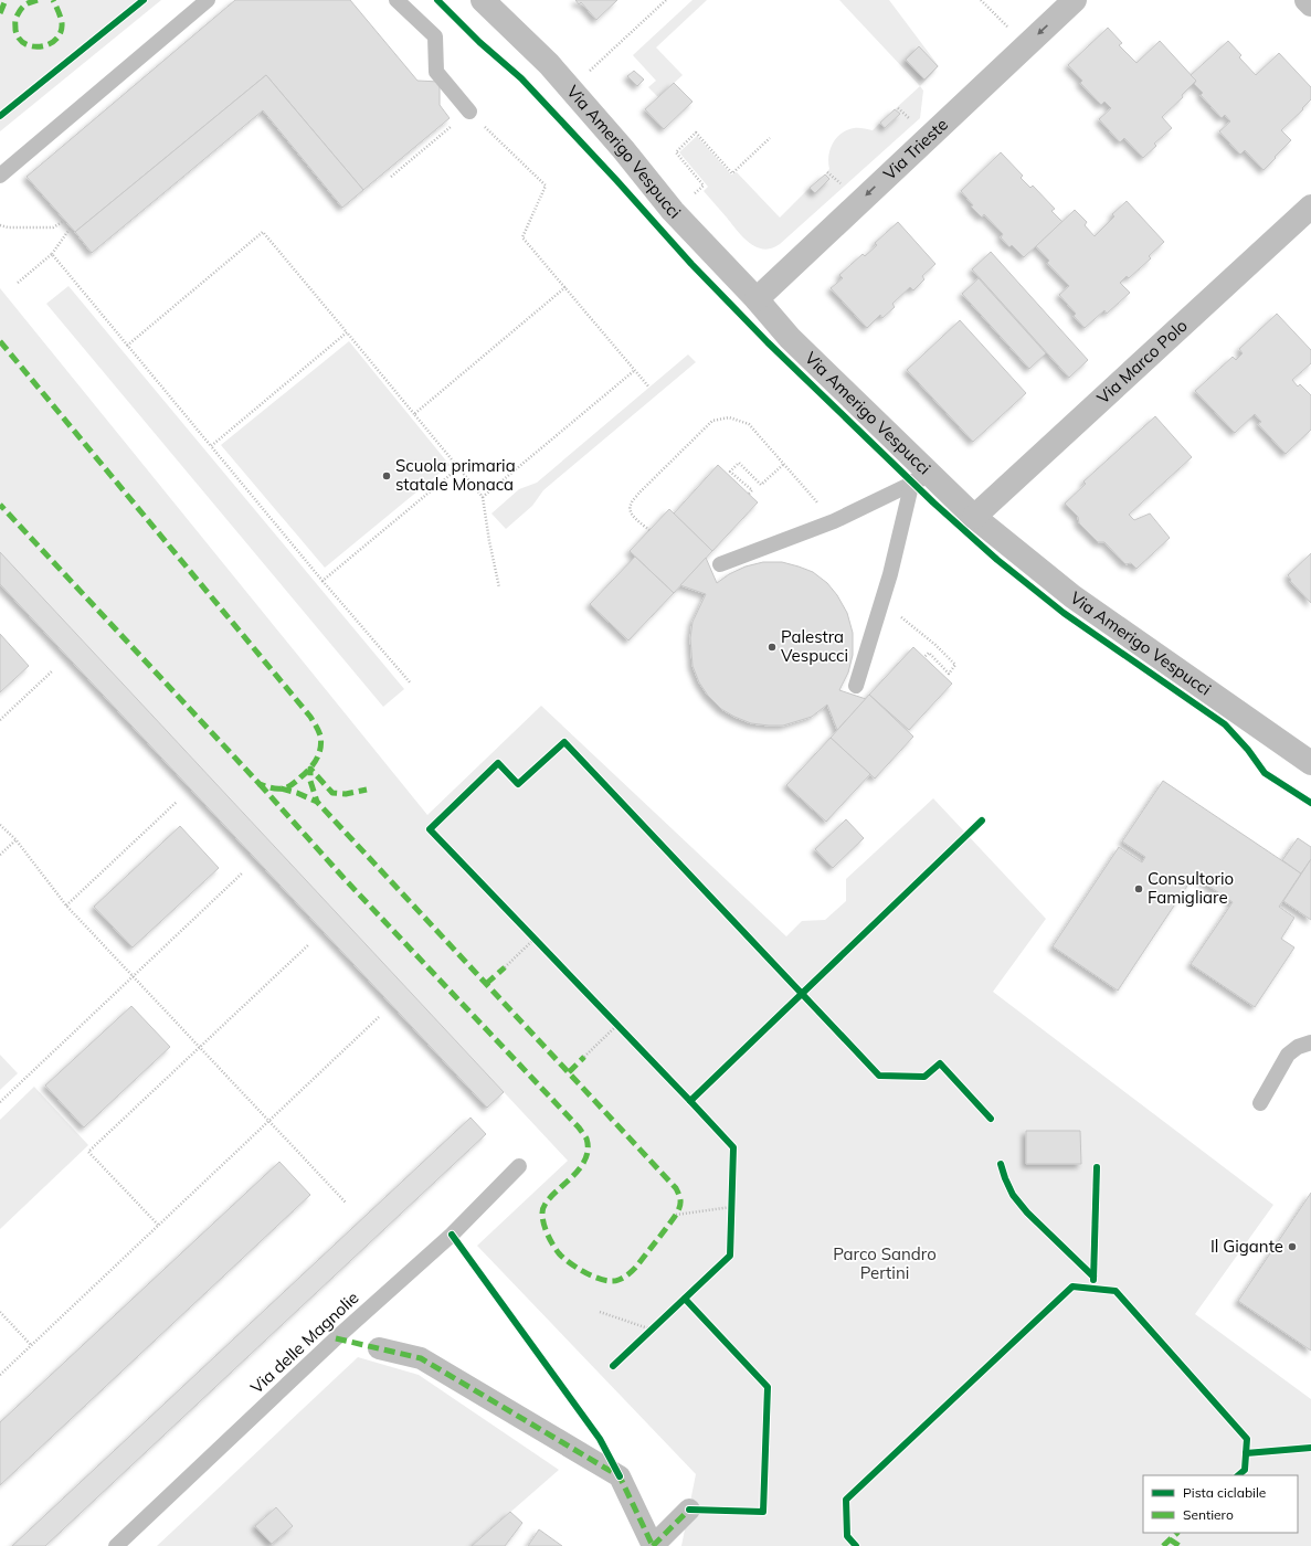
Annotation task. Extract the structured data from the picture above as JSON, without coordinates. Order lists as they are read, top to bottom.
{
  "streets": {
    "street": ["Via Trieste", "Via Amerigo Vespucci", "Via Marco Polo"],
    "lane": ["Via delle Magnolie"]
  },
  "crossings": [
    ["Via Trieste", "Via Amerigo Vespucci"],
    ["Via Amerigo Vespucci", "Via Marco Polo"]
  ],
  "one_way": ["Via Trieste"],
  "parks": ["Parco Sandro Pertini"],
  "places": [
    "Scuola primaria statale Monaca",
    "Palestra Vespucci",
    "Consultorio Famigliare",
    "Il Gigante"
  ],
  "legend": ["Pista ciclabile", "Sentiero"]
}
